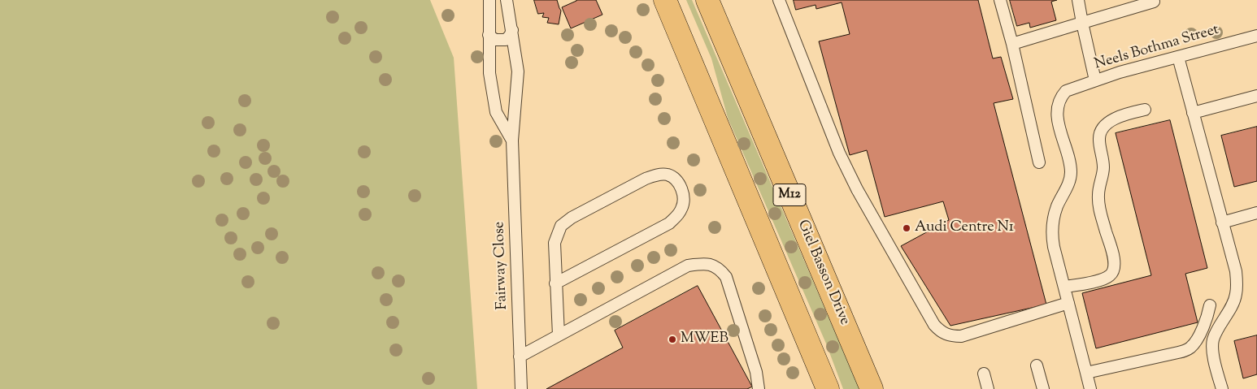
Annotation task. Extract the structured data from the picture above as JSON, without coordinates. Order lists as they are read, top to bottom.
{
  "streets": {
    "main road": ["M12", "Giel Basson Drive"],
    "lane": ["Neels Bothma Street", "Fairway Close"]
  },
  "places": ["Audi Centre N1", "MWEB"]
}
